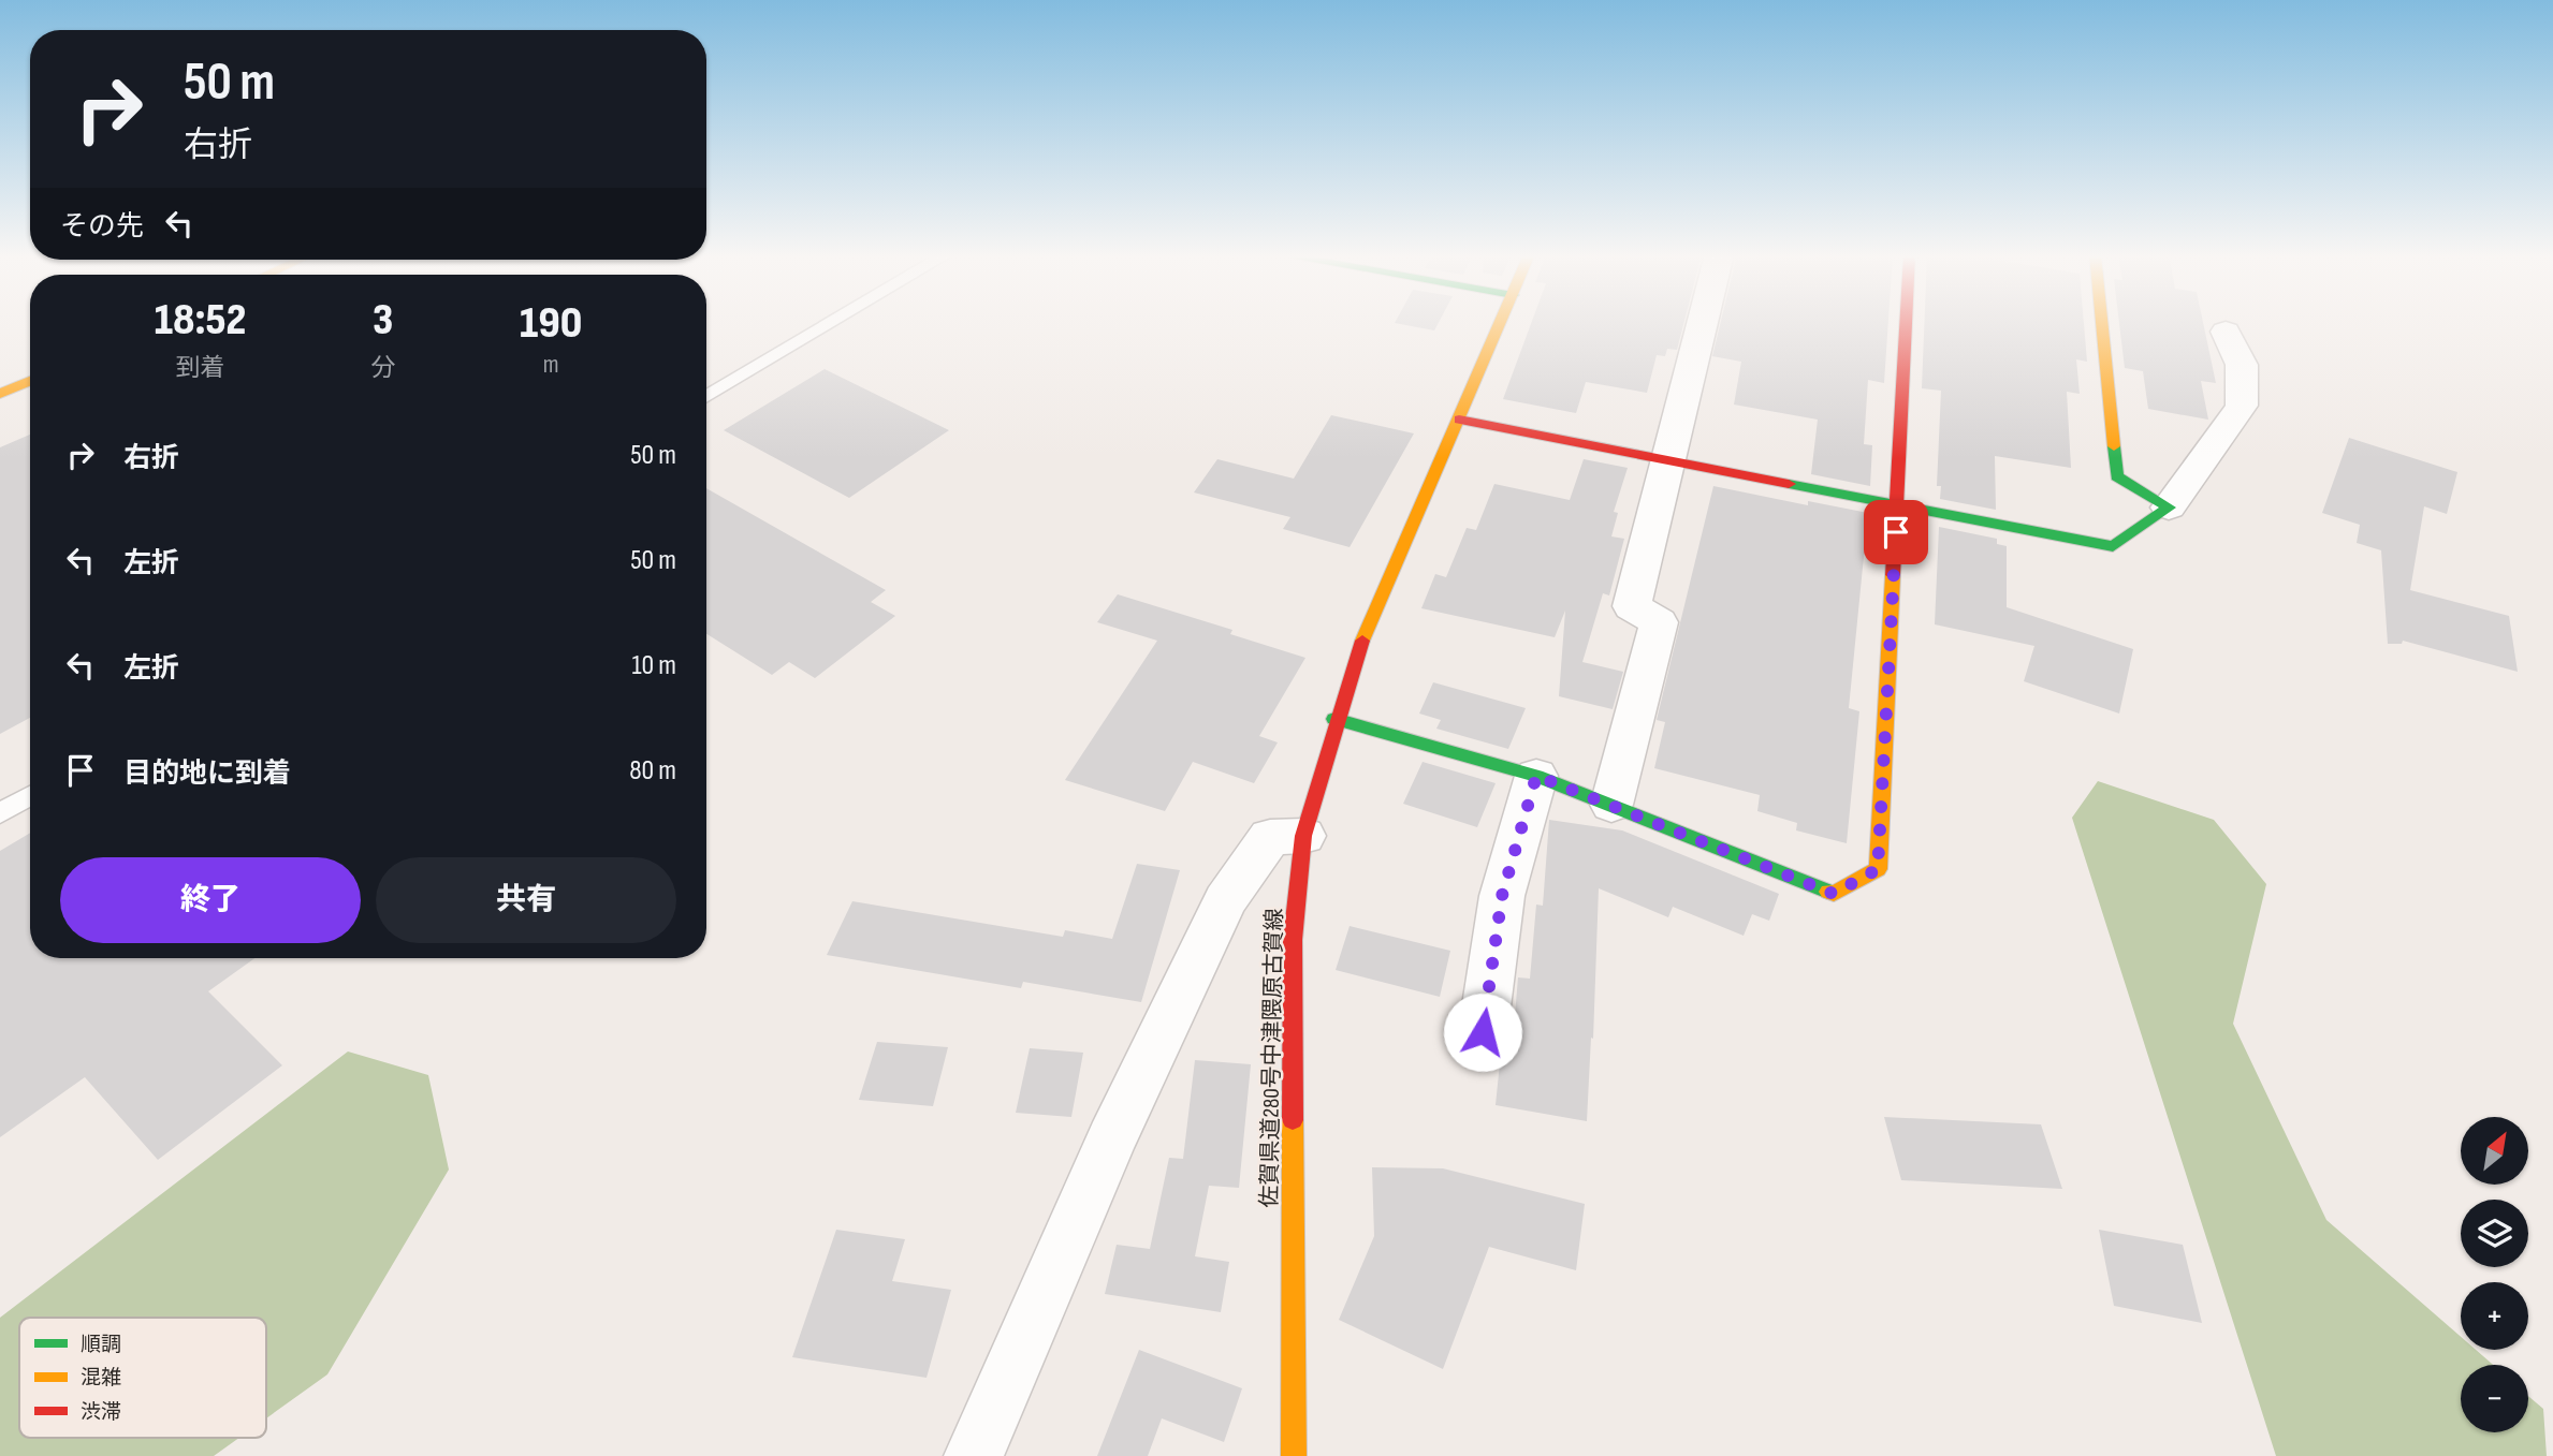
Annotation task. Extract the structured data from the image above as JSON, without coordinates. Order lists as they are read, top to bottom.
{
  "streets": {
    "street": ["佐賀県道280号中津隈原古賀線"]
  },
  "legend": ["順調", "混雑", "渋滞"],
  "north": "top right",
  "page": {
    "turn": ["50 m", "右折"],
    "then": "その先",
    "eta": [
      "18:52",
      "到着",
      "3",
      "分",
      "190",
      "m"
    ],
    "list": [
      {
        "name": "右折",
        "value": "50 m"
      },
      {
        "name": "左折",
        "value": "50 m"
      },
      {
        "name": "左折",
        "value": "10 m"
      },
      {
        "name": "目的地に到着",
        "value": "80 m"
      }
    ],
    "buttons": ["終了", "共有"],
    "map_buttons": ["+", "−"]
  }
}
